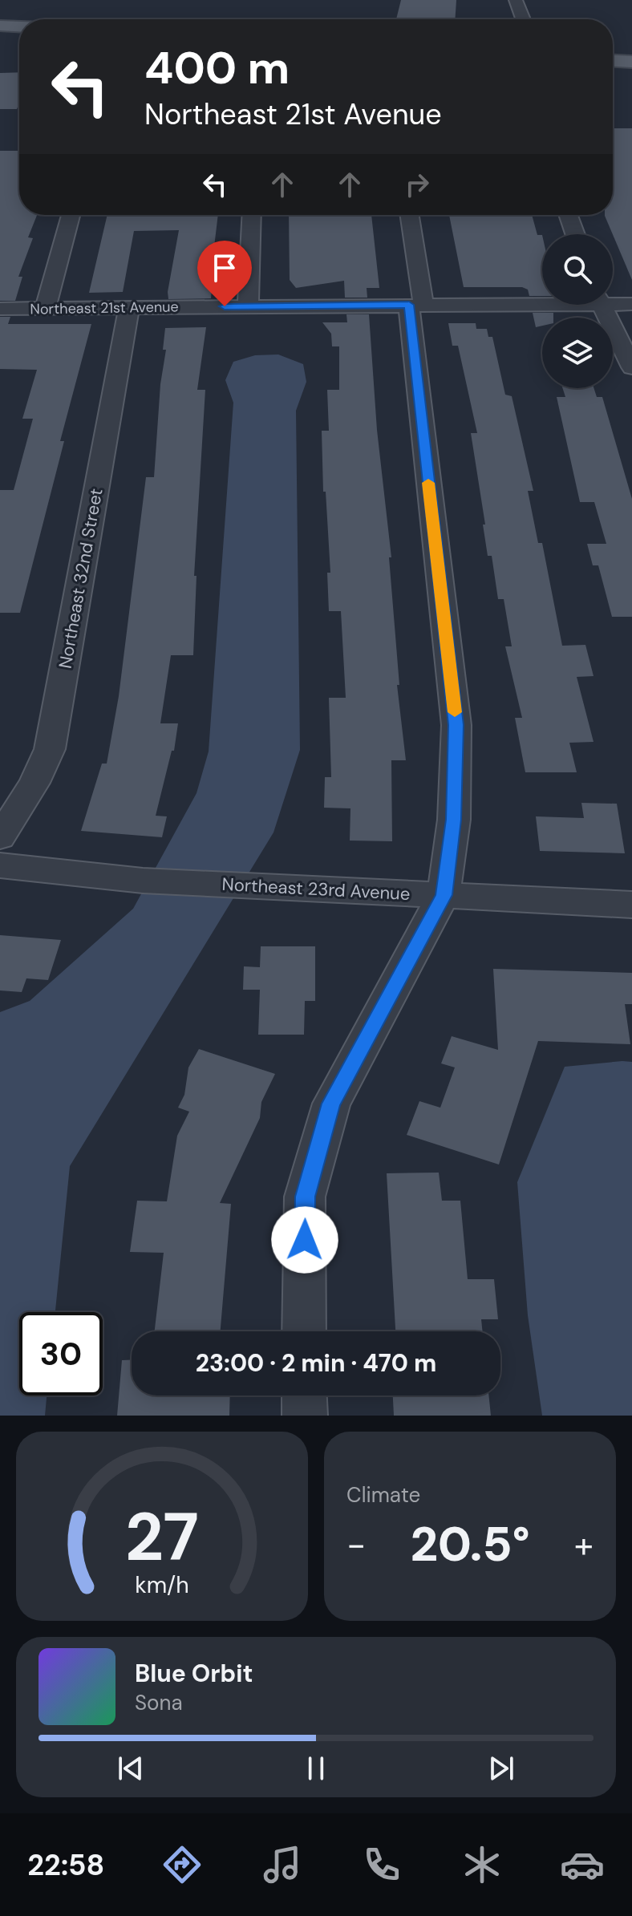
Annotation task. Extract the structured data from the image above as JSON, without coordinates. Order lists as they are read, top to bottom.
{
  "streets": {
    "street": ["Northeast 21st Avenue", "Northeast 32nd Street", "Northeast 23rd Avenue"]
  },
  "crossings": [
    ["Northeast 21st Avenue", "Northeast 32nd Street"]
  ],
  "page": {
    "turn": ["400 m", "Northeast 21st Avenue"],
    "limit": "30",
    "trip": "23:00 · 2 min · 470 m",
    "tile": "Climate",
    "heat": ["−", "20.5°", "+"],
    "song": ["Blue Orbit", "Sona"],
    "tabs": "22:58",
    "gauge": ["27", "km/h"]
  }
}
